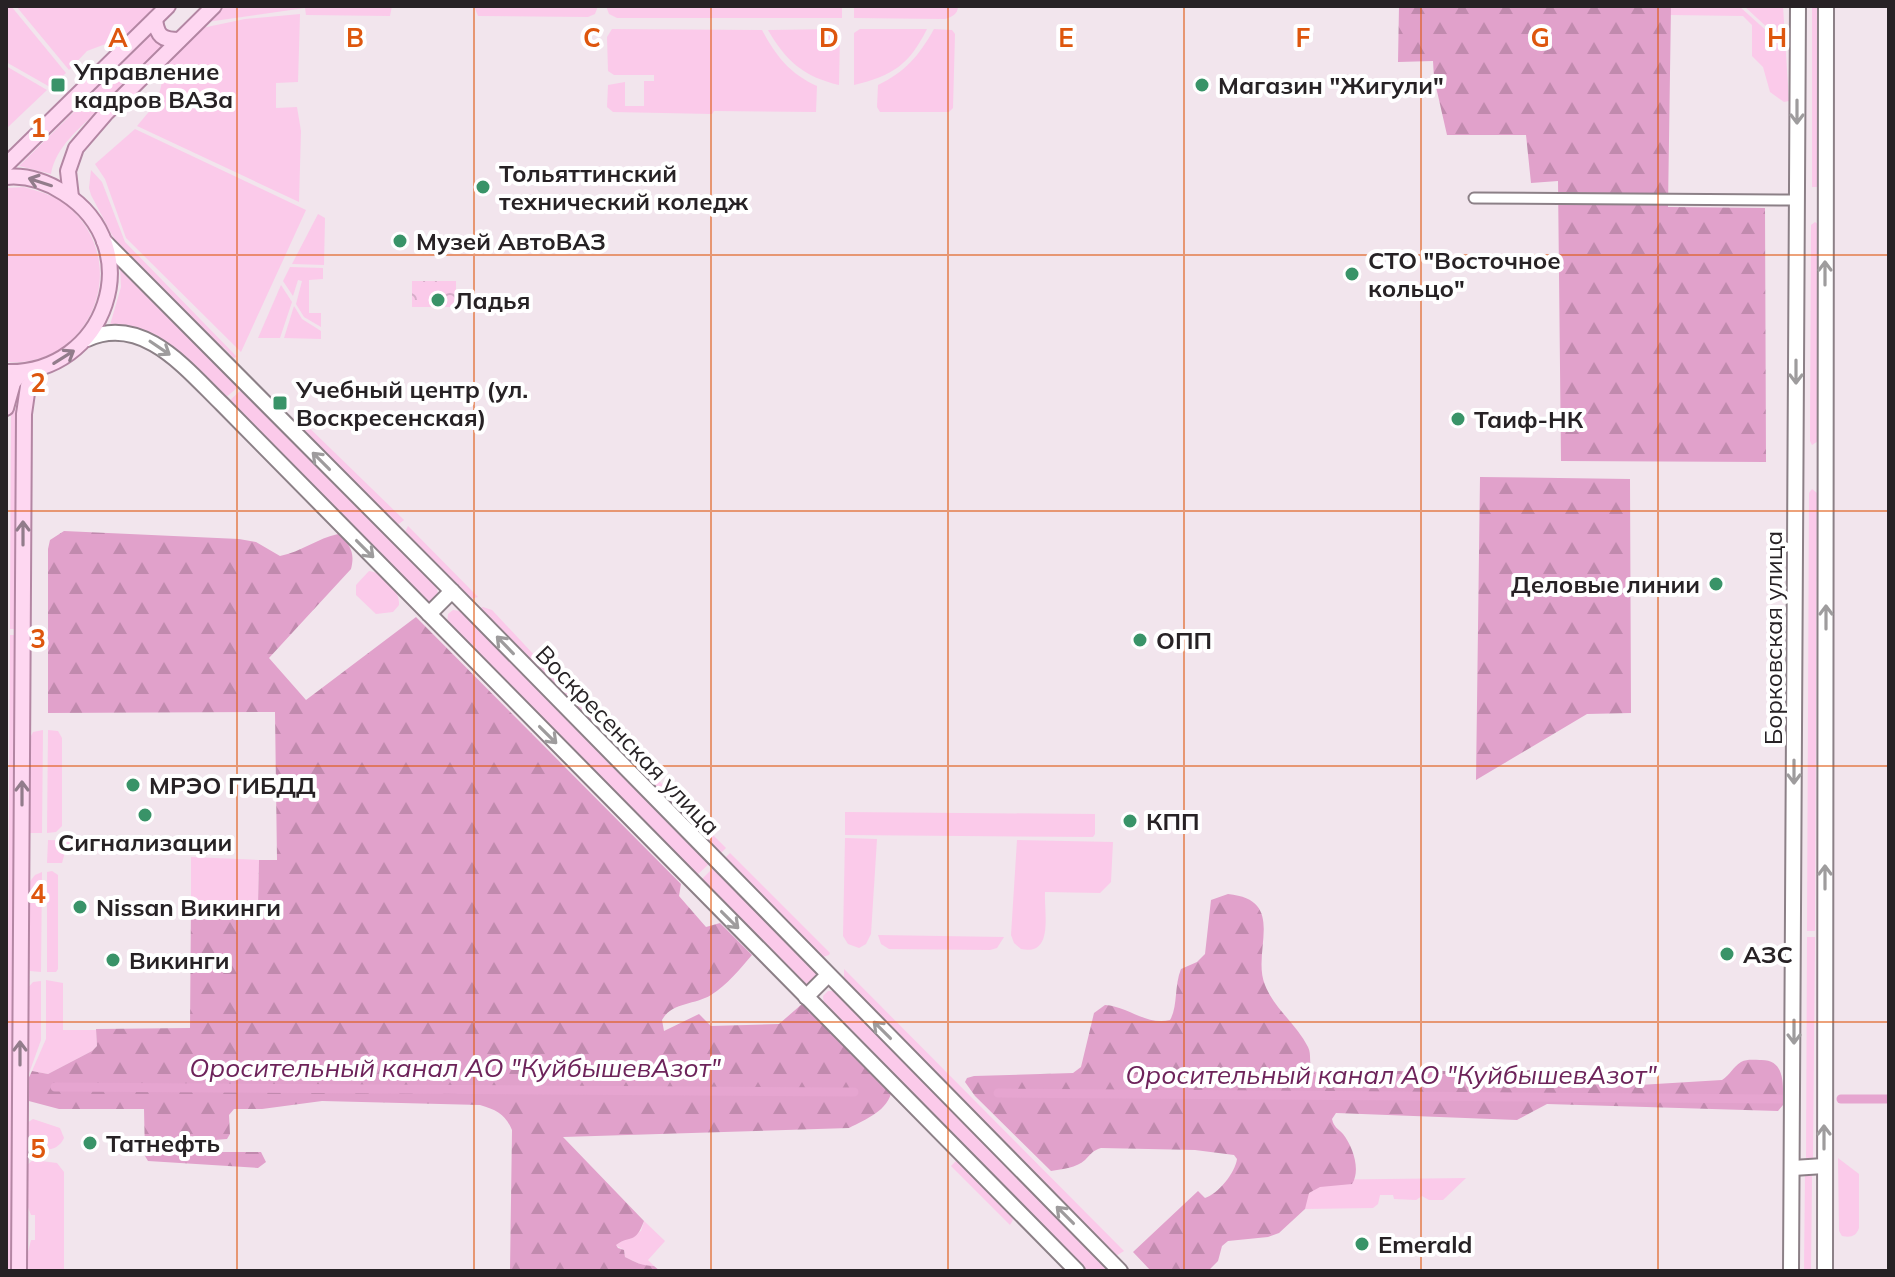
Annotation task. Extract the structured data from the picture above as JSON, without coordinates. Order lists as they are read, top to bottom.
{
  "streets": {
    "main road": ["Борковская улица", "Воскресенская улица"]
  },
  "water": ["Оросительный канал АО \"КуйбышевАзот\""],
  "places": {
    "transit": ["Управление кадров ВАЗа", "Учебный центр (ул. Воскресенская)"],
    "other": [
      "Магазин \"Жигули\"",
      "Тольяттинский технический коледж",
      "Музей АвтоВАЗ",
      "СТО \"Восточное кольцо\"",
      "Ладья",
      "Таиф-НК",
      "Деловые линии",
      "ОПП",
      "МРЭО ГИБДД",
      "Сигнализации",
      "КПП",
      "Nissan Викинги",
      "АЗС",
      "Викинги",
      "Татнефть",
      "Emerald"
    ]
  },
  "grid": {
    "columns": [
      "A",
      "B",
      "C",
      "D",
      "E",
      "F",
      "G",
      "H"
    ],
    "rows": [
      "1",
      "2",
      "3",
      "4",
      "5"
    ]
  }
}
